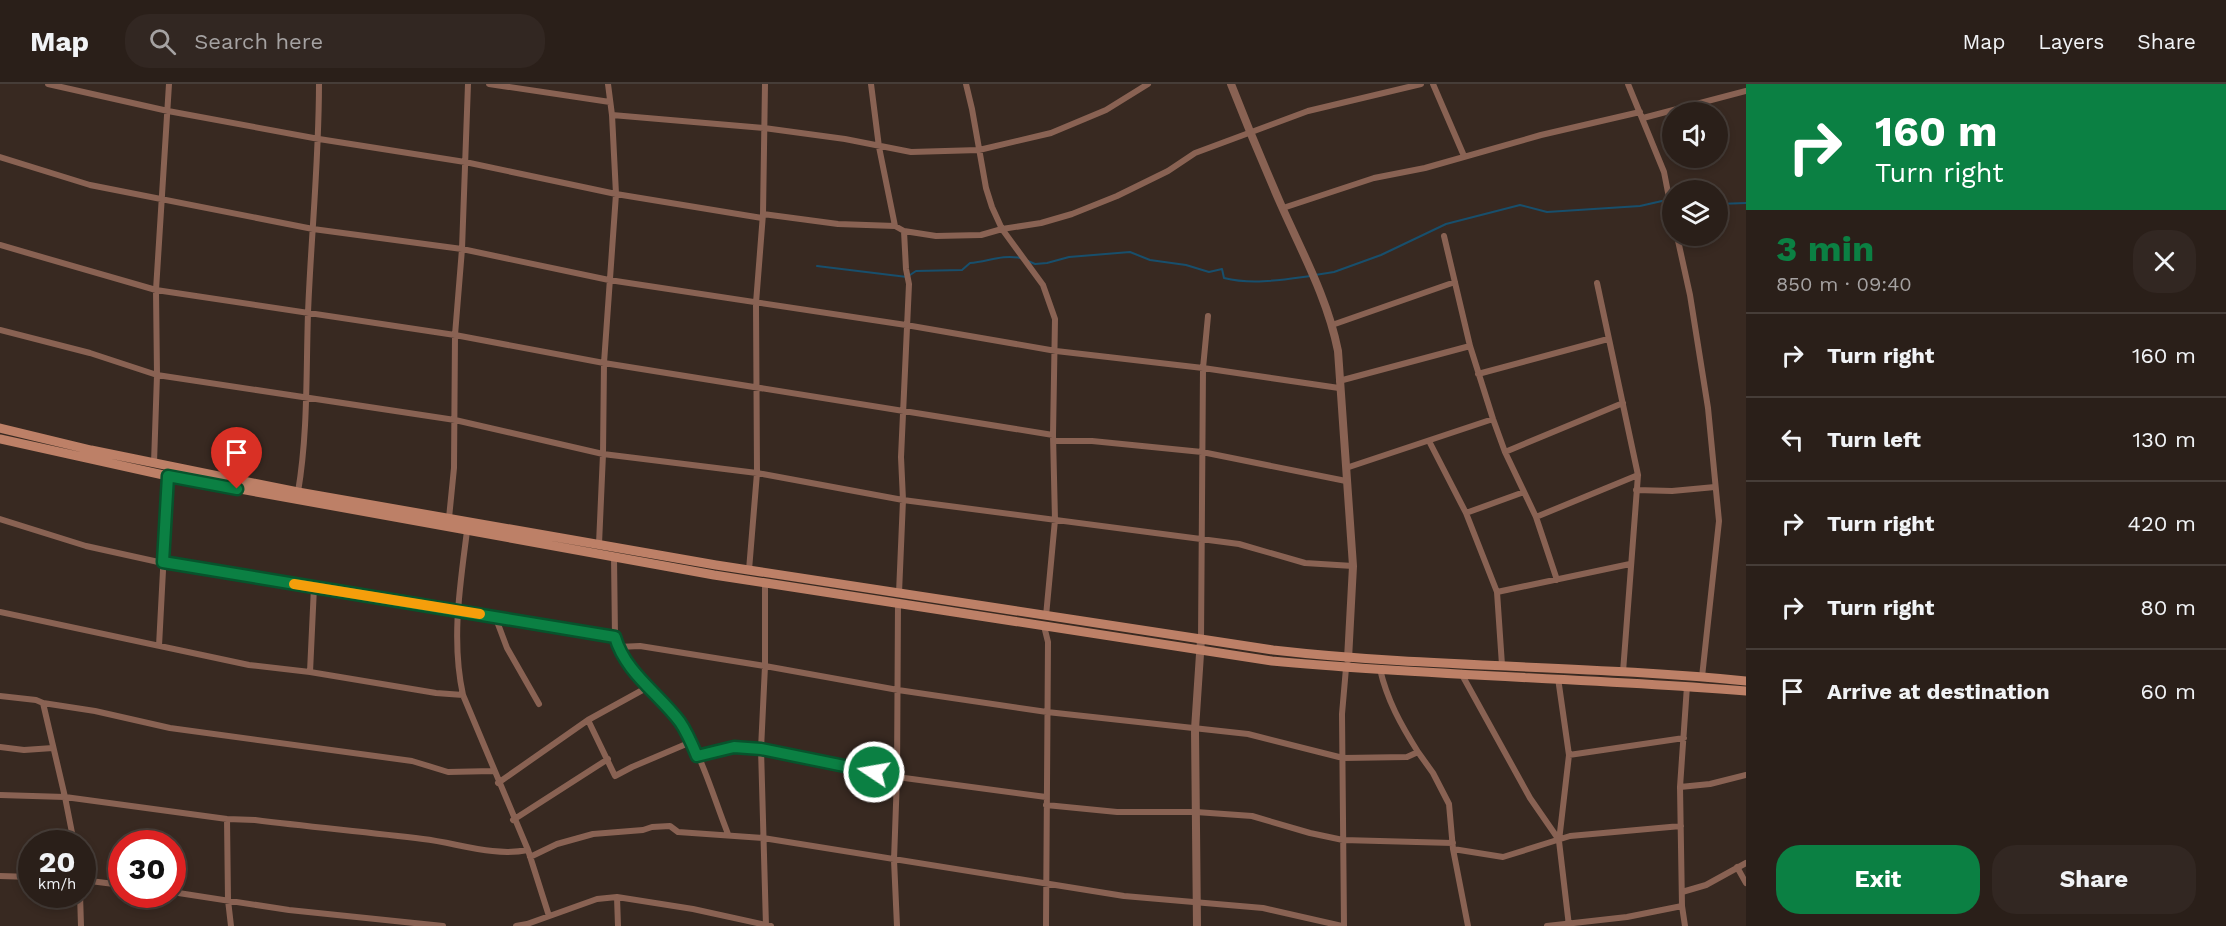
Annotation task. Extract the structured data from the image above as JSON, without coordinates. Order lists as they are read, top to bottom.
{
  "page": {
    "header": "Map",
    "search": "Search here",
    "nav": ["Map", "Layers", "Share"],
    "turn": ["160 m", "Turn right"],
    "heading": ["3 min", "850 m · 09:40"],
    "list": [
      {
        "name": "Turn right",
        "value": "160 m"
      },
      {
        "name": "Turn left",
        "value": "130 m"
      },
      {
        "name": "Turn right",
        "value": "420 m"
      },
      {
        "name": "Turn right",
        "value": "80 m"
      },
      {
        "name": "Arrive at destination",
        "value": "60 m"
      }
    ],
    "speed": "20 km/h",
    "limit": "30",
    "buttons": ["Exit", "Share"]
  }
}
